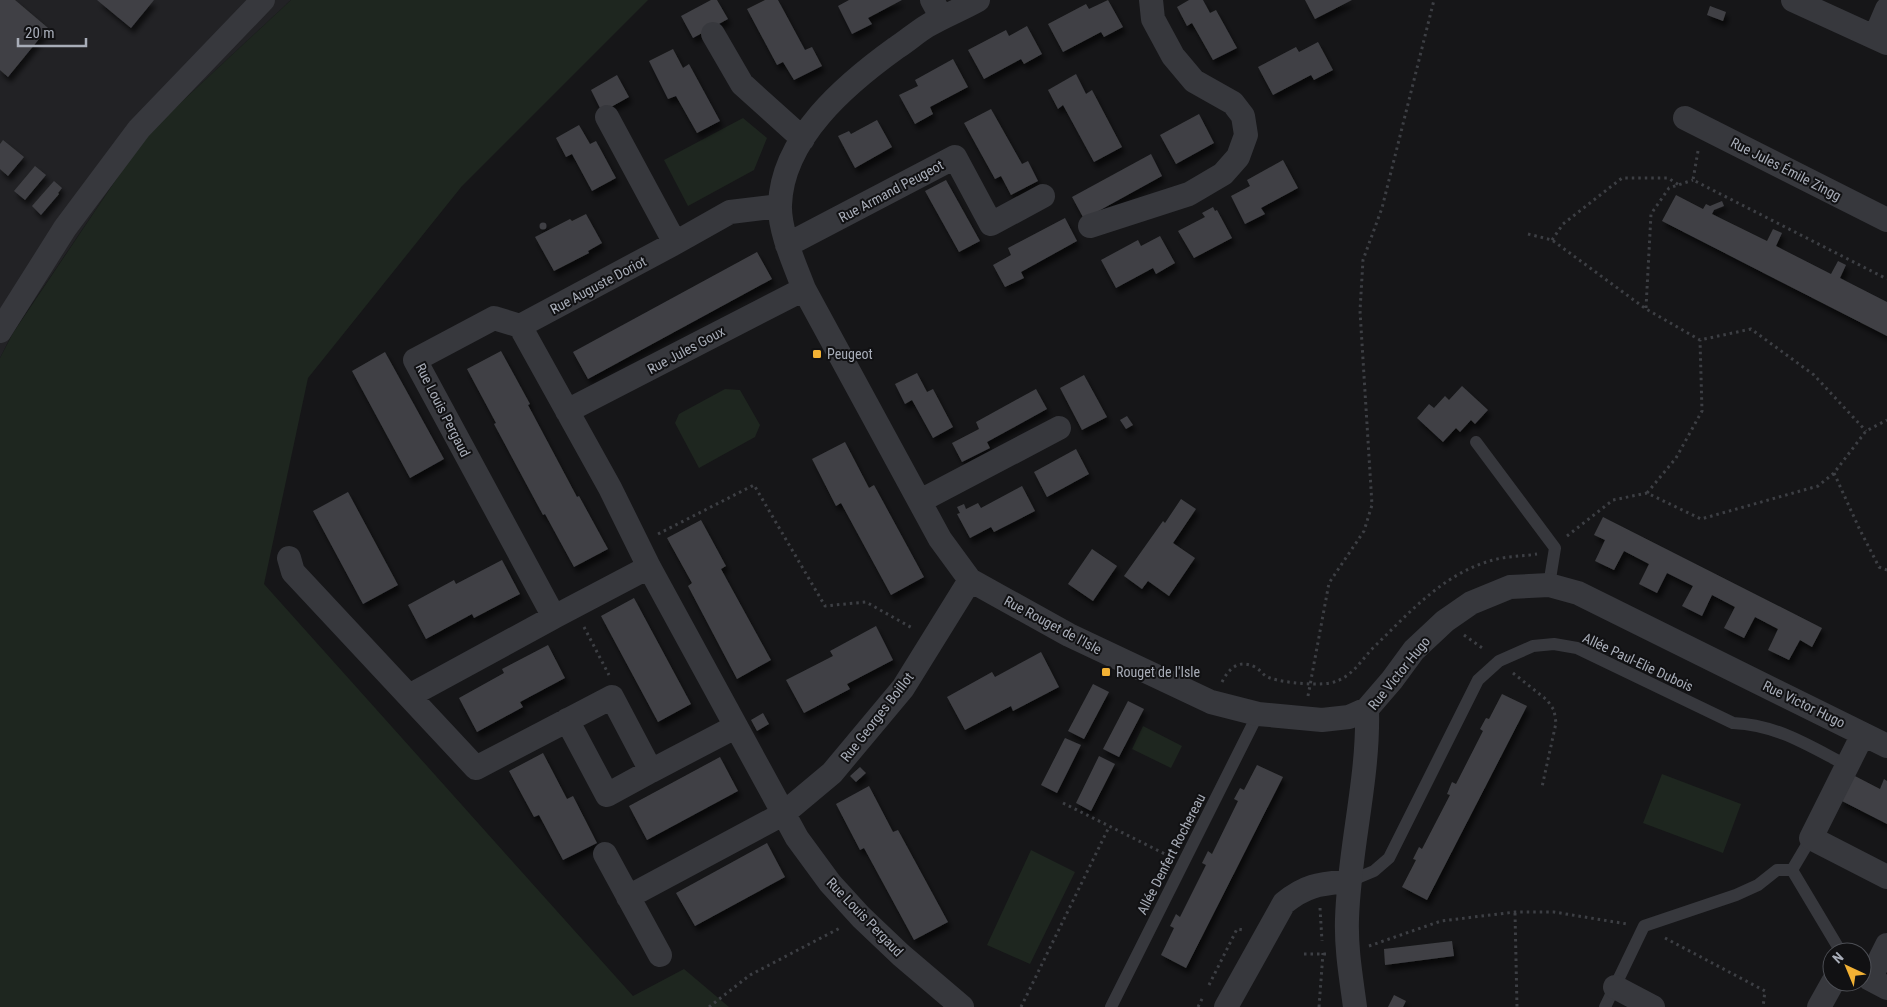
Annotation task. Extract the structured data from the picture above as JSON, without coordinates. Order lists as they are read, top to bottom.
{
  "streets": {
    "street": [
      "Rue Jules Émile Zingg",
      "Rue Armand Peugeot",
      "Rue Auguste Doriot",
      "Rue Jules Goux",
      "Rue Louis Pergaud",
      "Rue Rouget de l'Isle",
      "Rue Victor Hugo",
      "Rue Georges Boillot"
    ],
    "lane": ["Allée Paul-Elie Dubois", "Allée Denfert Rochereau"]
  },
  "crossings": [
    ["Rue Auguste Doriot", "Rue Louis Pergaud"],
    ["Rue Jules Goux", "Rue Louis Pergaud"],
    ["Rue Louis Pergaud", "Rue Georges Boillot"],
    ["Rue Rouget de l'Isle", "Rue Victor Hugo"],
    ["Rue Rouget de l'Isle", "Rue Georges Boillot"],
    ["Rue Rouget de l'Isle", "Allée Denfert Rochereau"],
    ["Allée Paul-Elie Dubois", "Rue Victor Hugo"]
  ],
  "places": {
    "transit": ["Peugeot", "Rouget de l'Isle"]
  },
  "scale_bar": "20 m",
  "north": "top left"
}
